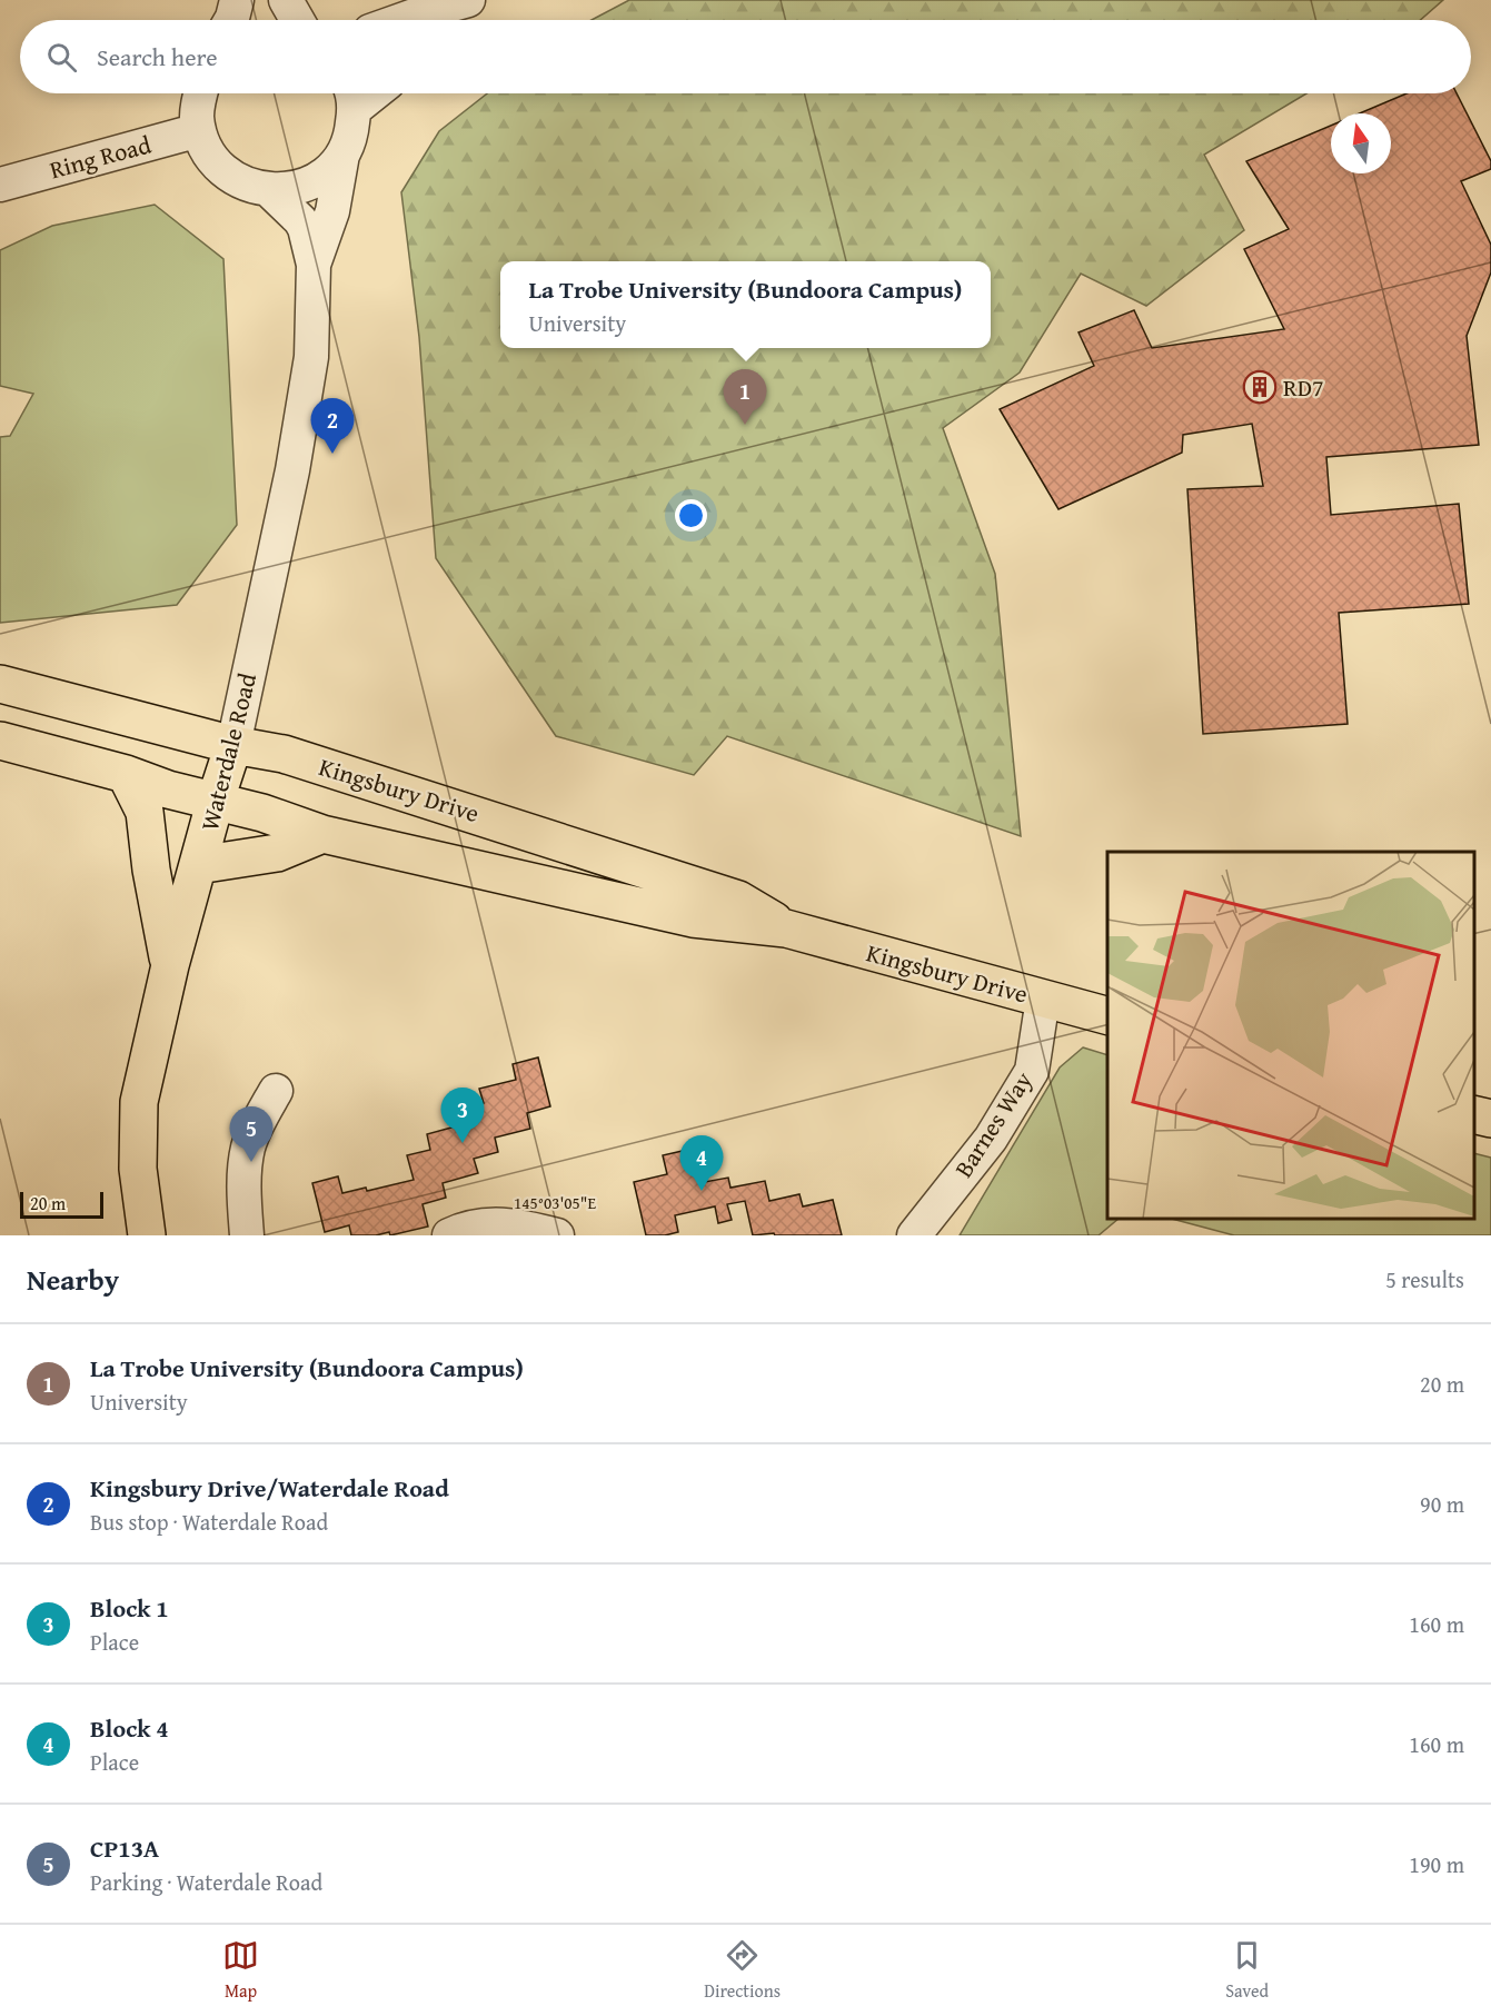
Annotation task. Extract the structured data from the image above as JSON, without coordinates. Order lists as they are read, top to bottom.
{
  "streets": {
    "main road": ["Waterdale Road", "Kingsbury Drive"],
    "street": ["Ring Road", "Barnes Way"]
  },
  "crossings": [
    ["Waterdale Road", "Kingsbury Drive"],
    ["Kingsbury Drive", "Barnes Way"]
  ],
  "places": {
    "building": ["RD7"]
  },
  "scale_bar": "20 m",
  "north": "top",
  "page": {
    "search": "Search here",
    "popup": ["La Trobe University (Bundoora Campus)", "University"],
    "pins": [
      "1",
      "2",
      "3",
      "5",
      "4"
    ],
    "scale": "20 m",
    "heading": ["Nearby", "5 results"],
    "list": [
      {
        "mark": "1",
        "name": "La Trobe University (Bundoora Campus)",
        "note": "University",
        "value": "20 m"
      },
      {
        "mark": "2",
        "name": "Kingsbury Drive/Waterdale Road",
        "note": "Bus stop · Waterdale Road",
        "value": "90 m"
      },
      {
        "mark": "3",
        "name": "Block 1",
        "note": "Place",
        "value": "160 m"
      },
      {
        "mark": "4",
        "name": "Block 4",
        "note": "Place",
        "value": "160 m"
      },
      {
        "mark": "5",
        "name": "CP13A",
        "note": "Parking · Waterdale Road",
        "value": "190 m"
      }
    ],
    "nav": ["Map", "Directions", "Saved"]
  },
  "coordinates": ["145°03'05\"E"]
}
